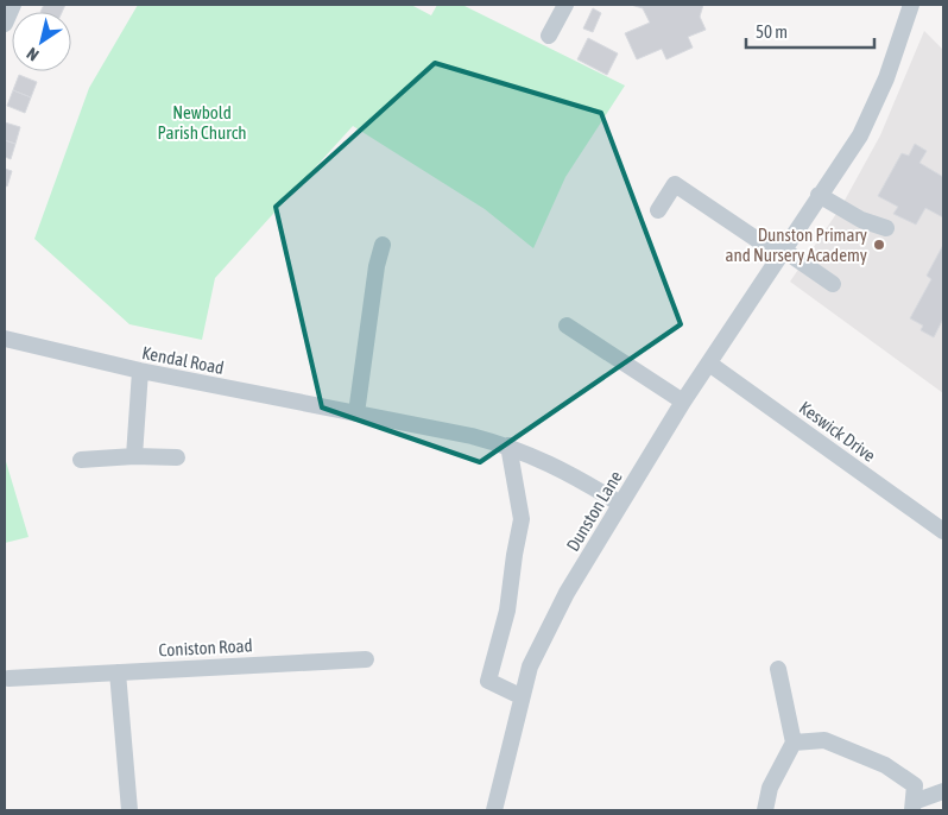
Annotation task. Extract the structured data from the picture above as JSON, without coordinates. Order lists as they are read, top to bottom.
{
  "streets": {
    "street": [
      "Kendal Road",
      "Keswick Drive",
      "Dunston Lane",
      "Coniston Road"
    ]
  },
  "crossings": [
    ["Kendal Road", "Dunston Lane"],
    ["Keswick Drive", "Dunston Lane"]
  ],
  "parks": ["Newbold Parish Church"],
  "places": ["Dunston Primary and Nursery Academy"],
  "scale_bar": "50 m",
  "north": "bottom left"
}
